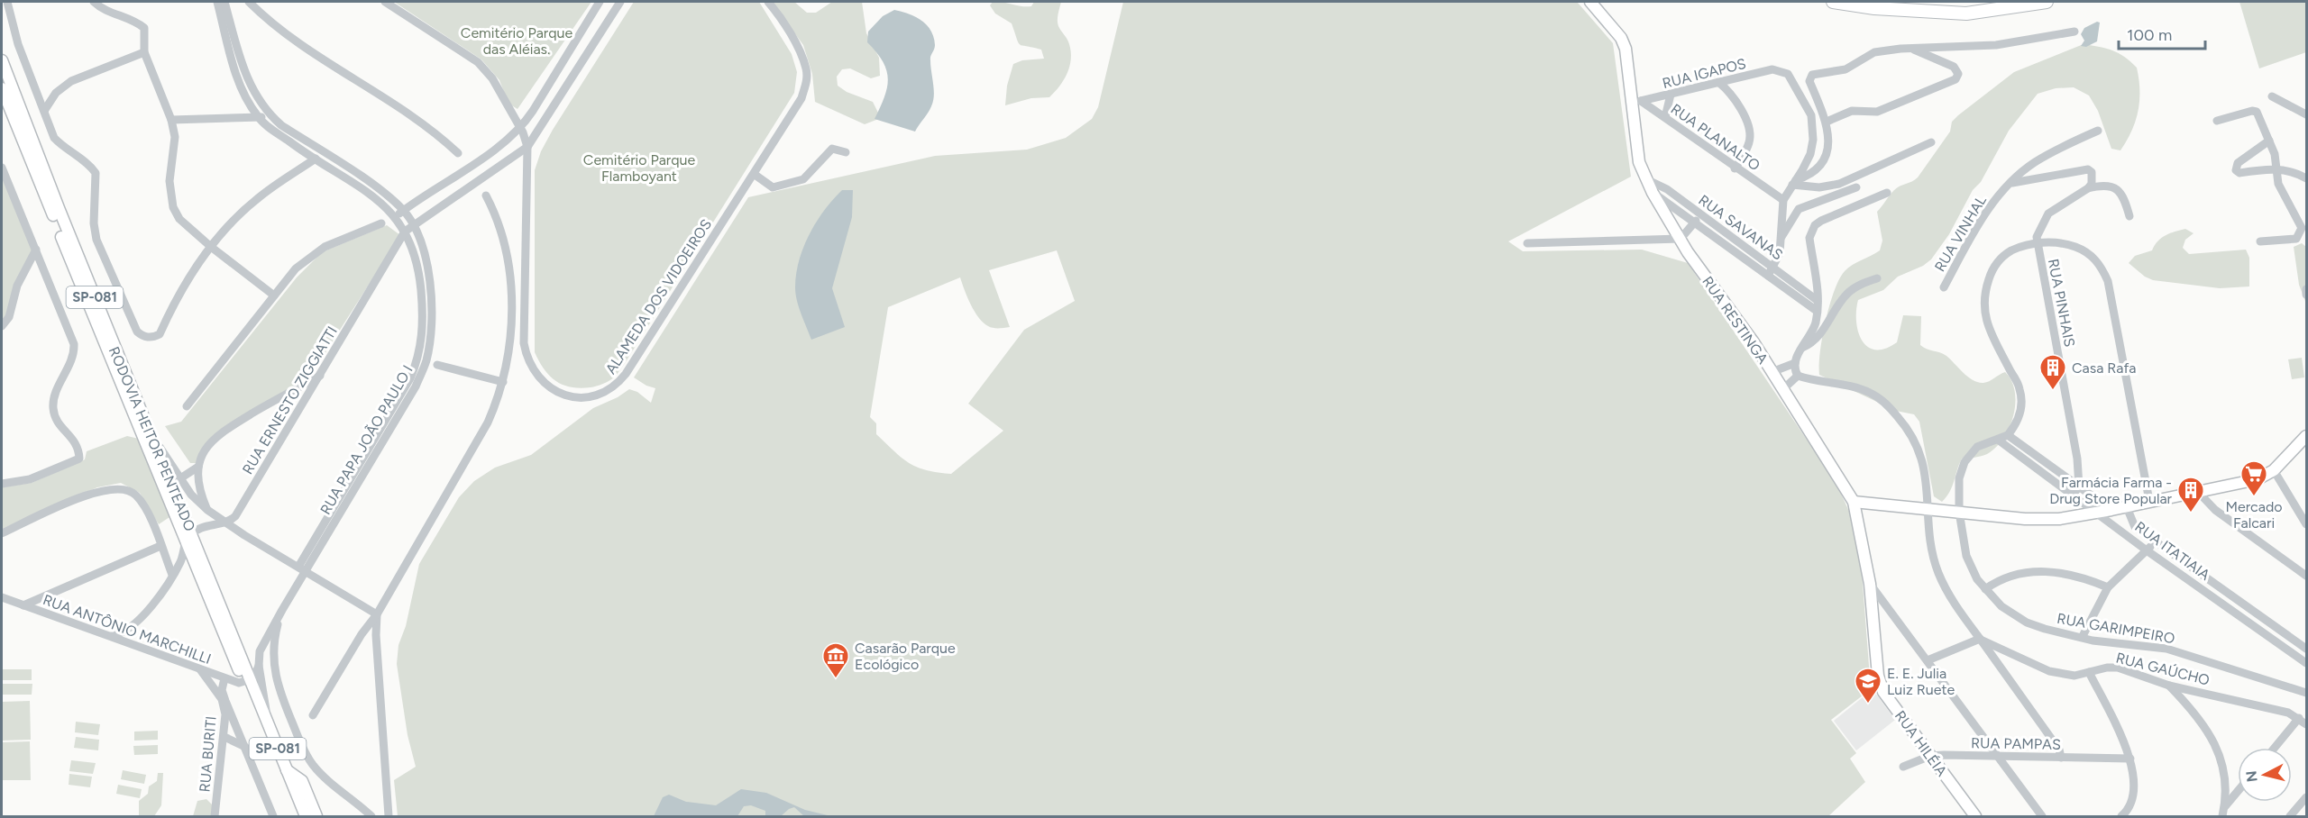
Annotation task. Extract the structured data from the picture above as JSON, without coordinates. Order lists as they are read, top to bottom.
{
  "streets": {
    "main road": [
      "SP-081",
      "RUA RESTINGA",
      "RODOVIA HEITOR PENTEADO",
      "RUA HILÉIA"
    ],
    "street": [
      "RUA IGAPOS",
      "RUA PLANALTO",
      "RUA SAVANAS",
      "RUA VINHAL",
      "ALAMEDA DOS VIDOEIROS",
      "RUA PINHAIS",
      "RUA ERNESTO ZIGGIATTI",
      "RUA PAPA JOÃO PAULO I",
      "RUA ITATIAIA",
      "RUA GARIMPEIRO",
      "RUA ANTÔNIO MARCHILLI",
      "RUA GAÚCHO",
      "RUA PAMPAS",
      "RUA BURITI"
    ]
  },
  "crossings": [
    ["RUA IGAPOS", "RUA PLANALTO"],
    ["RUA IGAPOS", "RUA RESTINGA"],
    ["RUA PLANALTO", "RUA RESTINGA"],
    ["RUA SAVANAS", "RUA RESTINGA"],
    ["ALAMEDA DOS VIDOEIROS", "RUA ERNESTO ZIGGIATTI"],
    ["RUA PINHAIS", "RUA ITATIAIA"],
    ["RUA RESTINGA", "RUA HILÉIA"],
    ["RUA ERNESTO ZIGGIATTI", "RUA PAPA JOÃO PAULO I"],
    ["RODOVIA HEITOR PENTEADO", "RUA PAPA JOÃO PAULO I"],
    ["RODOVIA HEITOR PENTEADO", "RUA ANTÔNIO MARCHILLI"],
    ["RUA PAPA JOÃO PAULO I", "RUA ANTÔNIO MARCHILLI"],
    ["RUA ITATIAIA", "RUA GARIMPEIRO"],
    ["RUA ANTÔNIO MARCHILLI", "RUA BURITI"],
    ["RUA HILÉIA", "RUA PAMPAS"]
  ],
  "parks": ["Cemitério Parque das Aléias.", "Cemitério Parque Flamboyant"],
  "places": {
    "building": ["Casa Rafa", "Farmácia Farma - Drug Store Popular"],
    "supermarket": ["Mercado Falcari"],
    "museum": ["Casarão Parque Ecológico"],
    "school or university": ["E. E. Julia Luiz Ruete"]
  },
  "scale_bar": "100 m",
  "north": "left"
}
